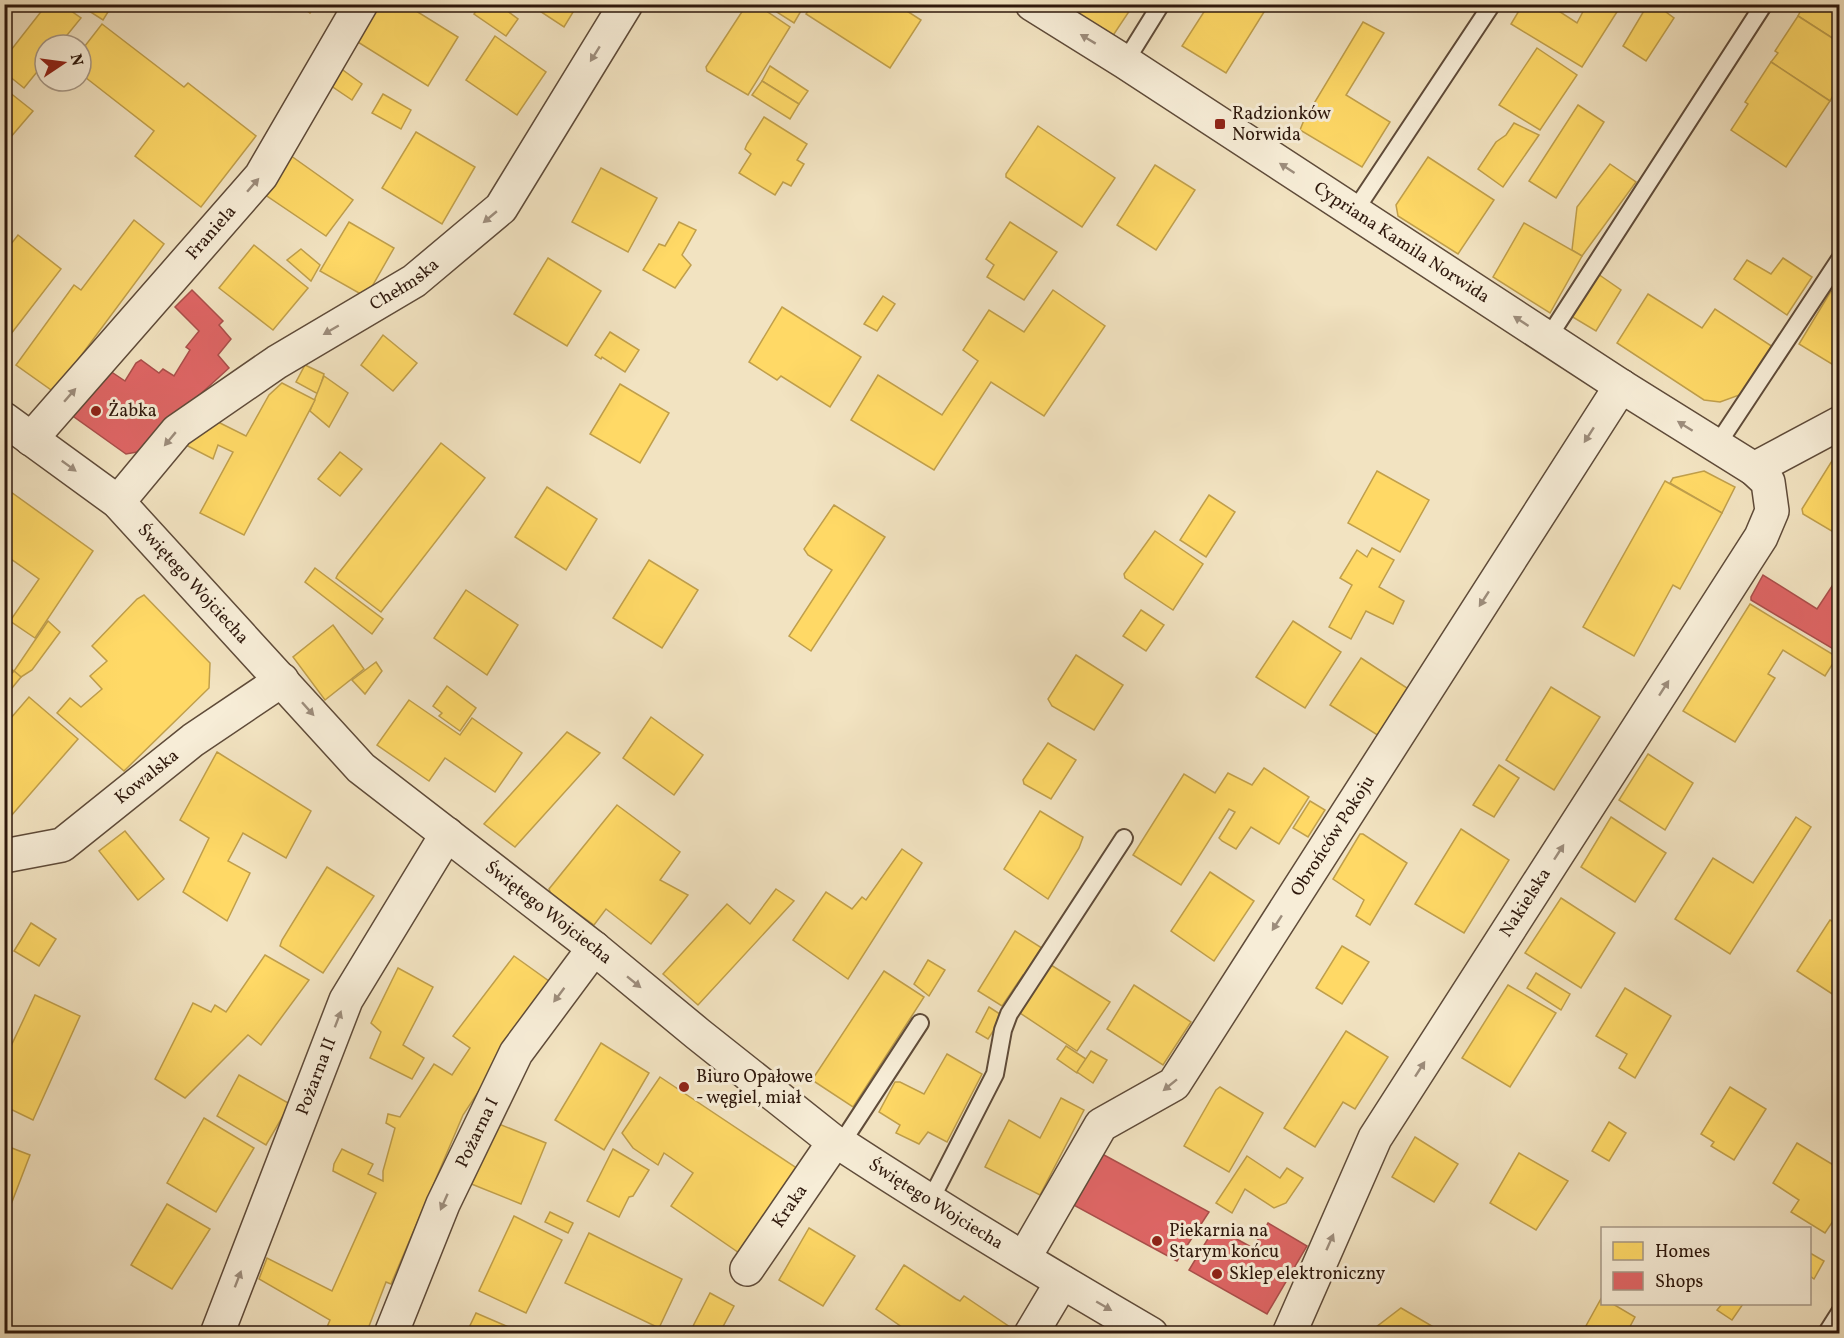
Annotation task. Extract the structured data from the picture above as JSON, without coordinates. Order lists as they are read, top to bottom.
{
  "streets": {
    "street": [
      "Franiela",
      "Cypriana Kamila Norwida",
      "Chełmska",
      "Świętego Wojciecha",
      "Kowalska",
      "Obrońców Pokoju",
      "Nakielska",
      "Pożarna II",
      "Pożarna I",
      "Kraka"
    ]
  },
  "crossings": [
    ["Franiela", "Świętego Wojciecha"],
    ["Cypriana Kamila Norwida", "Obrońców Pokoju"],
    ["Cypriana Kamila Norwida", "Nakielska"],
    ["Chełmska", "Świętego Wojciecha"],
    ["Świętego Wojciecha", "Kowalska"],
    ["Świętego Wojciecha", "Obrońców Pokoju"],
    ["Świętego Wojciecha", "Pożarna II"],
    ["Świętego Wojciecha", "Pożarna I"],
    ["Świętego Wojciecha", "Kraka"]
  ],
  "one_way": [
    "Franiela",
    "Cypriana Kamila Norwida",
    "Chełmska",
    "Świętego Wojciecha",
    "Obrońców Pokoju",
    "Nakielska",
    "Pożarna II",
    "Pożarna I"
  ],
  "places": {
    "transit": ["Radzionków Norwida"],
    "other": [
      "Żabka",
      "Biuro Opałowe - węgiel, miał",
      "Piekarnia na Starym końcu",
      "Sklep elektroniczny"
    ]
  },
  "legend": ["Homes", "Shops"],
  "north": "right"
}
